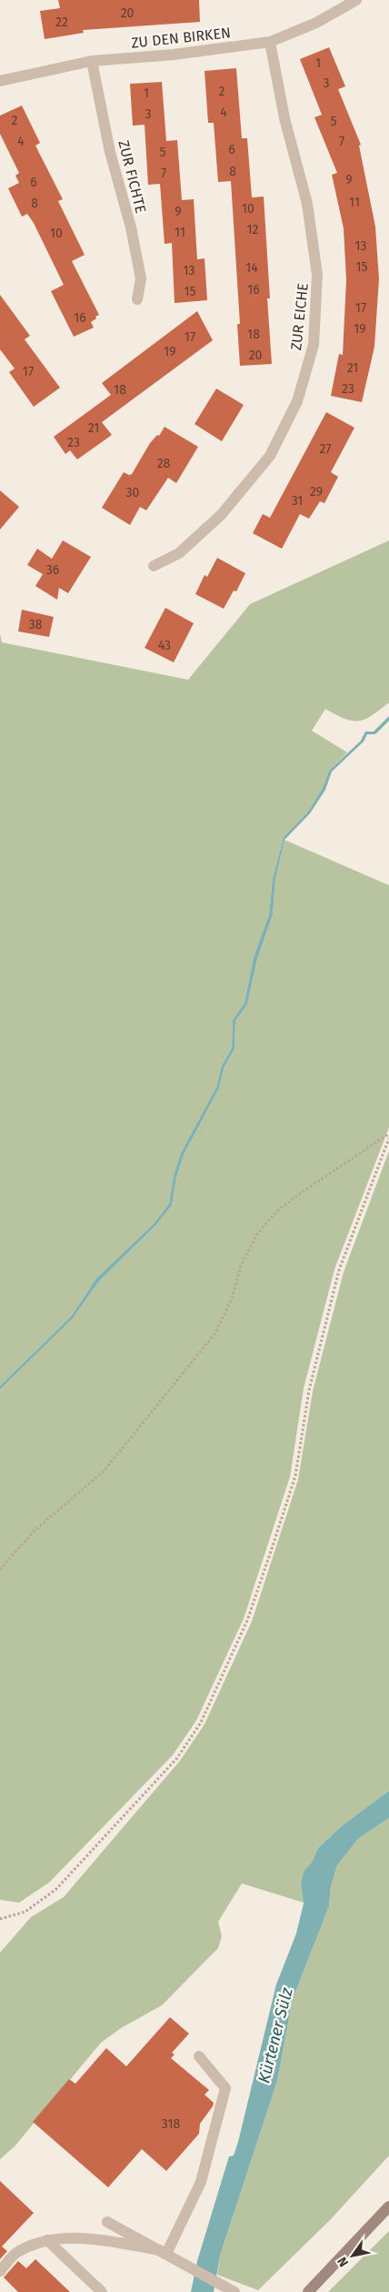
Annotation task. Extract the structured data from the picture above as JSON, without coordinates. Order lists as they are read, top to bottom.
{
  "streets": {
    "street": ["ZU DEN BIRKEN", "ZUR FICHTE", "ZUR EICHE"]
  },
  "crossings": [
    ["ZU DEN BIRKEN", "ZUR FICHTE"],
    ["ZU DEN BIRKEN", "ZUR EICHE"]
  ],
  "water": ["Kürtener Sülz"],
  "house_numbers": [
    "20",
    "22",
    "1",
    "3",
    "2",
    "1",
    "4",
    "3",
    "2",
    "5",
    "4",
    "7",
    "6",
    "5",
    "8",
    "7",
    "9",
    "6",
    "11",
    "8",
    "10",
    "9",
    "12",
    "11",
    "10",
    "13",
    "15",
    "14",
    "13",
    "16",
    "15",
    "17",
    "16",
    "19",
    "18",
    "17",
    "19",
    "20",
    "21",
    "17",
    "23",
    "18",
    "21",
    "23",
    "27",
    "28",
    "29",
    "30",
    "31",
    "36",
    "38",
    "43",
    "318"
  ],
  "north": "bottom left"
}
